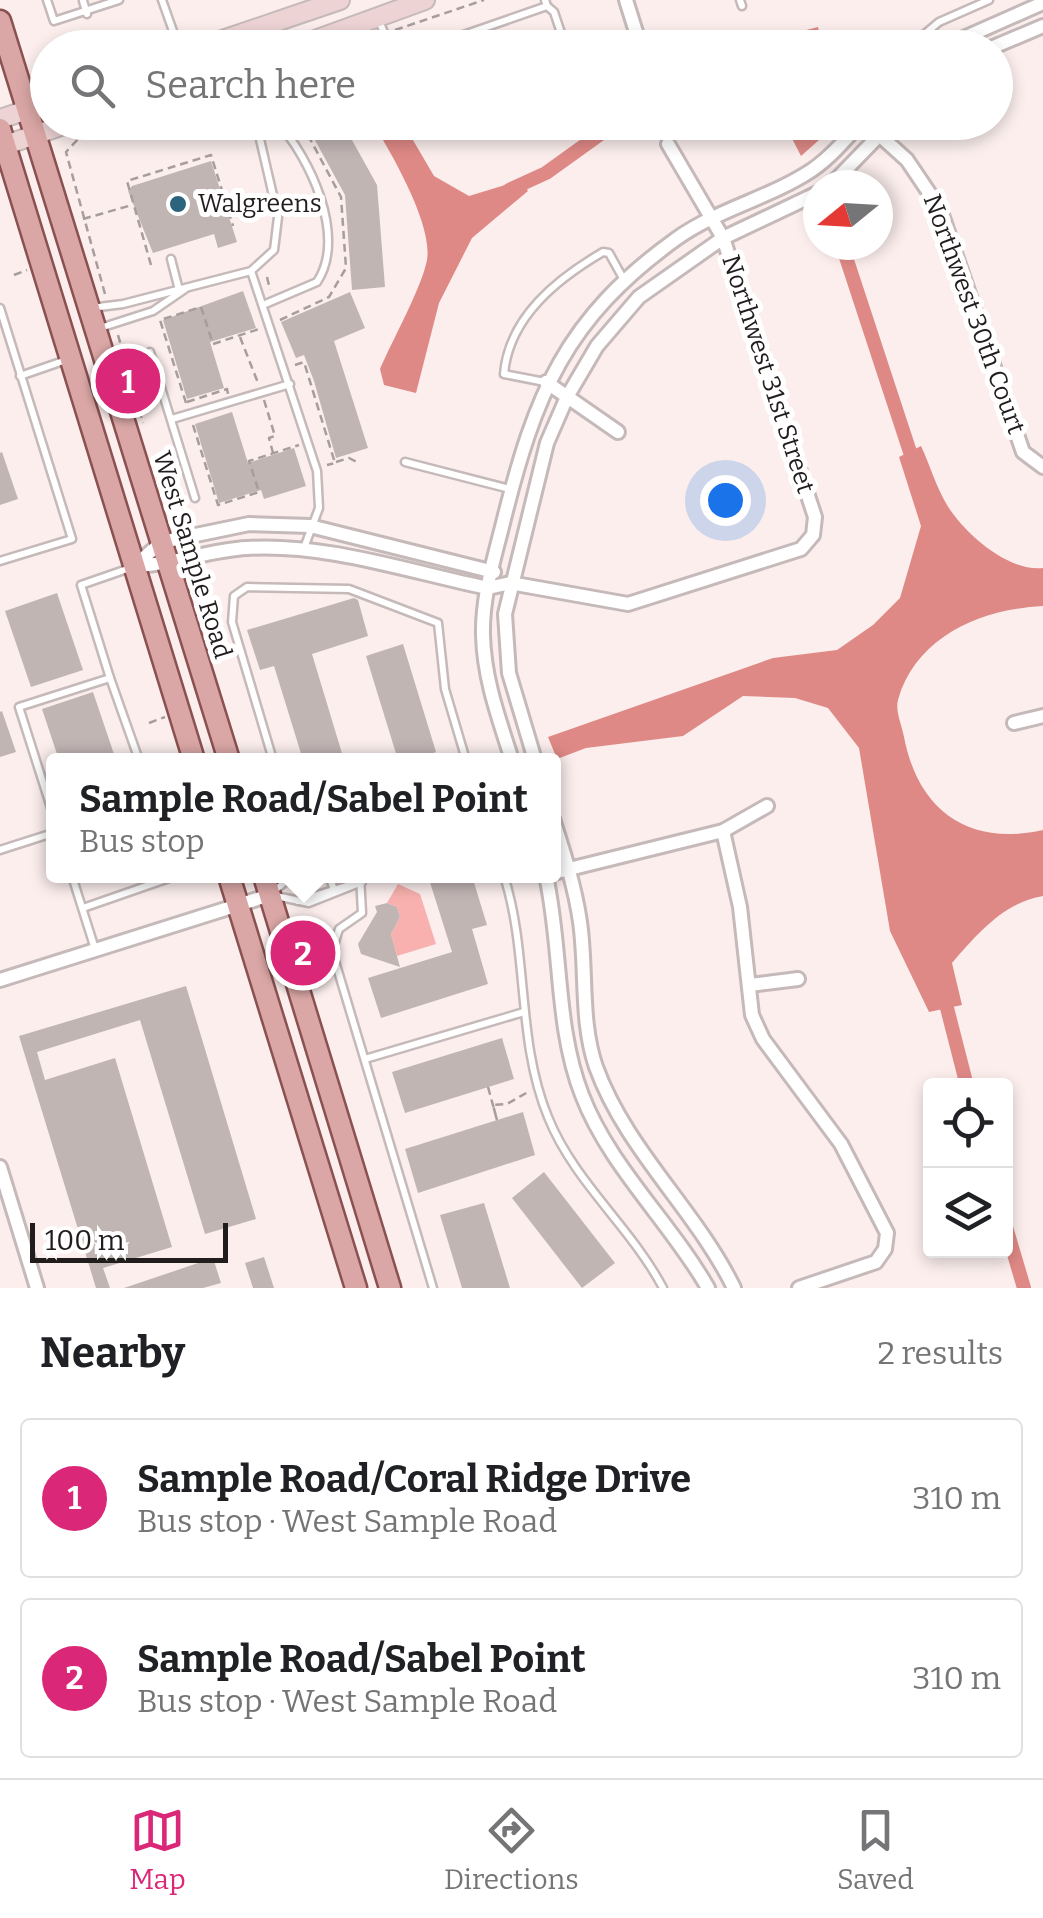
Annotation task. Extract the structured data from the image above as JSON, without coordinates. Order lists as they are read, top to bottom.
{
  "streets": {
    "main road": ["West Sample Road"],
    "street": ["Northwest 30th Court", "Northwest 31st Street"]
  },
  "places": ["Walgreens"],
  "scale_bar": "100 m",
  "north": "left",
  "page": {
    "search": "Search here",
    "pins": ["1", "2"],
    "popup": ["Sample Road/Sabel Point", "Bus stop"],
    "scale": "100 m",
    "heading": ["Nearby", "2 results"],
    "list": [
      {
        "mark": "1",
        "name": "Sample Road/Coral Ridge Drive",
        "note": "Bus stop · West Sample Road",
        "value": "310 m"
      },
      {
        "mark": "2",
        "name": "Sample Road/Sabel Point",
        "note": "Bus stop · West Sample Road",
        "value": "310 m"
      }
    ],
    "nav": ["Map", "Directions", "Saved"]
  }
}
